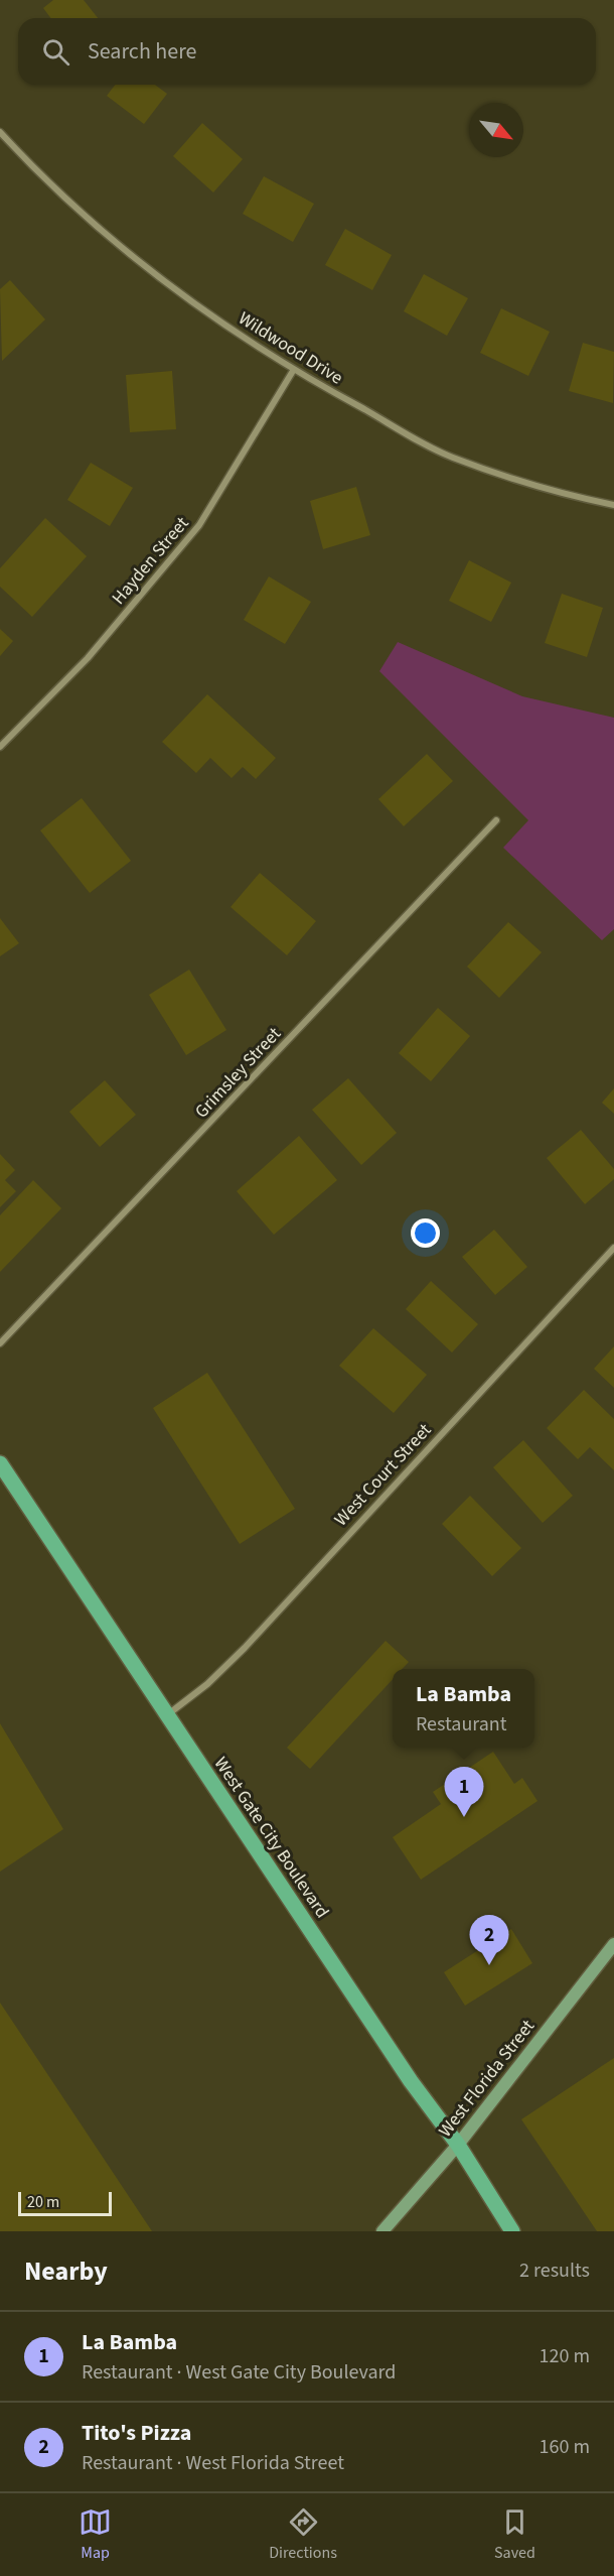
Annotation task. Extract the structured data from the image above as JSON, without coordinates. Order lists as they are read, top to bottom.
{
  "streets": {
    "main road": ["West Gate City Boulevard"],
    "street": [
      "Wildwood Drive",
      "Hayden Street",
      "Grimsley Street",
      "West Court Street",
      "West Florida Street"
    ]
  },
  "crossings": [
    ["Wildwood Drive", "Hayden Street"],
    ["West Court Street", "West Gate City Boulevard"],
    ["West Gate City Boulevard", "West Florida Street"]
  ],
  "scale_bar": "20 m",
  "north": "bottom right",
  "page": {
    "search": "Search here",
    "popup": ["La Bamba", "Restaurant"],
    "pins": ["1", "2"],
    "scale": "20 m",
    "heading": ["Nearby", "2 results"],
    "list": [
      {
        "mark": "1",
        "name": "La Bamba",
        "note": "Restaurant · West Gate City Boulevard",
        "value": "120 m"
      },
      {
        "mark": "2",
        "name": "Tito's Pizza",
        "note": "Restaurant · West Florida Street",
        "value": "160 m"
      }
    ],
    "nav": ["Map", "Directions", "Saved"]
  }
}
